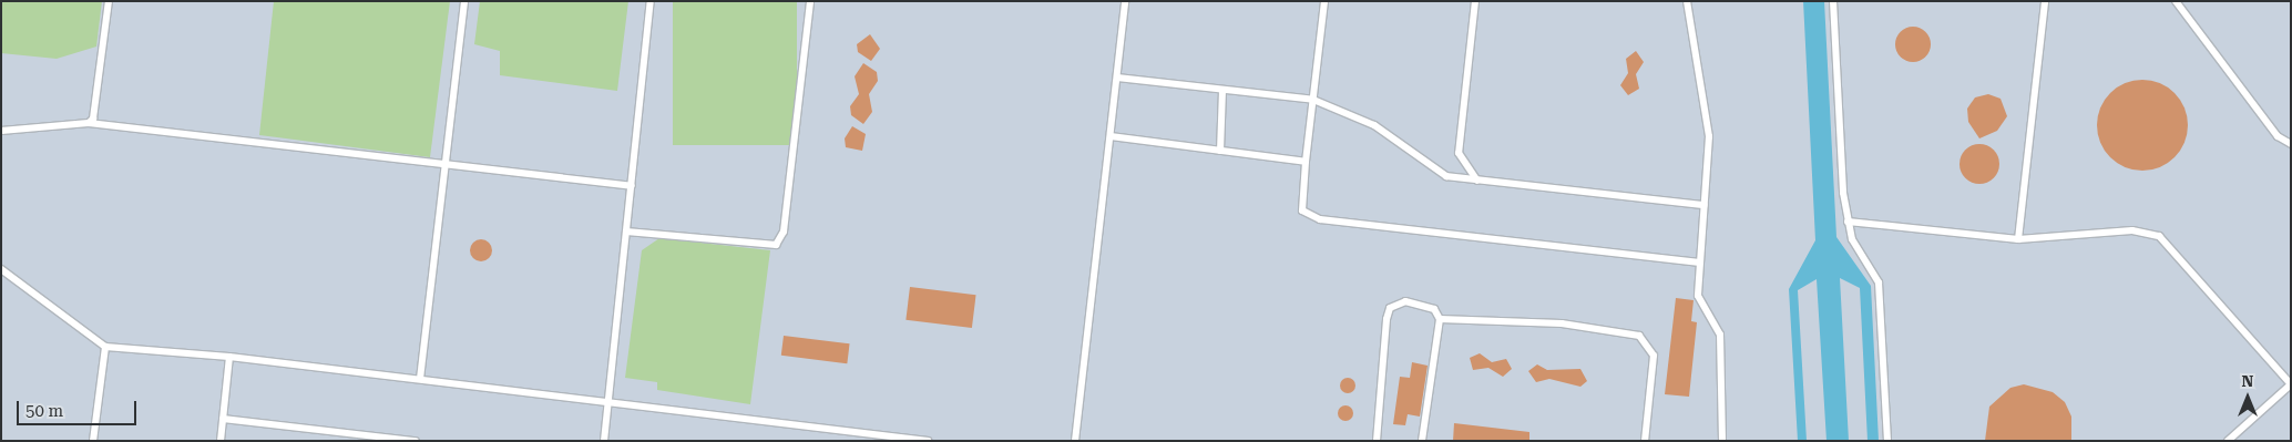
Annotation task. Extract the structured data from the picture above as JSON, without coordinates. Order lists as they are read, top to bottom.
{
  "scale_bar": "50 m",
  "north": "top"
}
